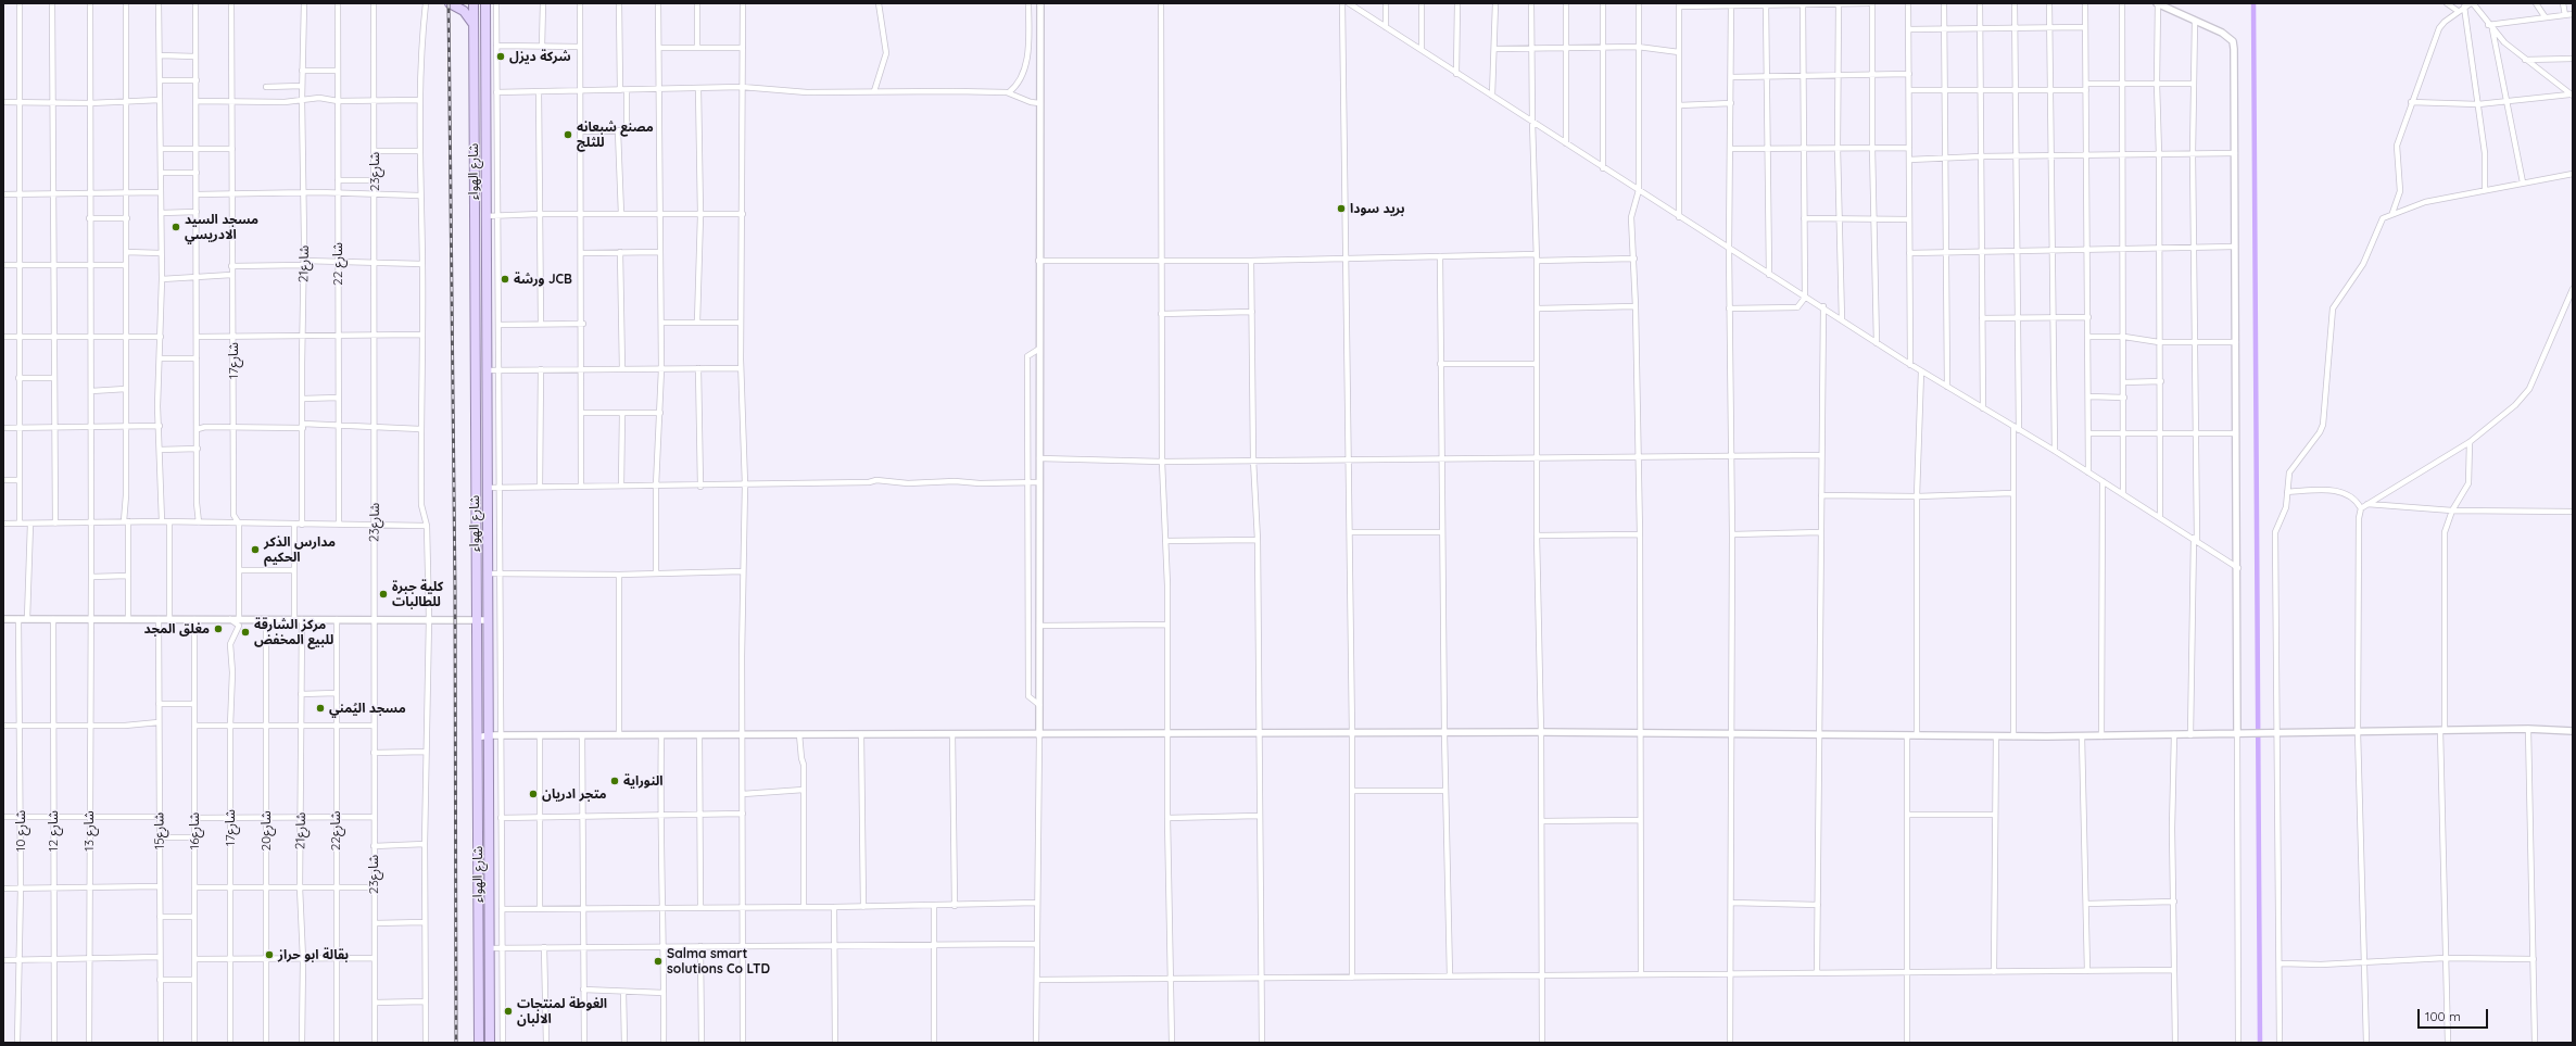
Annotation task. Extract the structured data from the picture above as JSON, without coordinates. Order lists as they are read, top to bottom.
{
  "streets": {
    "highway": ["شارع الهواء"],
    "street": [
      "شارع23",
      "شارع21",
      "شارع 22",
      "شارع17",
      "شارع 10",
      "شارع 12",
      "شارع 13",
      "شارع15",
      "شارع16",
      "شارع20",
      "شارع22"
    ]
  },
  "places": [
    "شركة ديزل",
    "مصنع شبعانه للثلج",
    "بريد سودا",
    "مسجد السيد الادريسي",
    "ورشة JCB",
    "مدارس الذكر الحكيم",
    "كلية جبرة للطالبات",
    "مغلق المجد",
    "مركز الشارقة للبيع المخفض",
    "مسجد اليُمني",
    "النوراية",
    "متجر ادريان",
    "بقالة ابو حراز",
    "Salma smart solutions Co LTD",
    "الغوطة لمنتجات الالبان"
  ],
  "scale_bar": "100 m"
}
